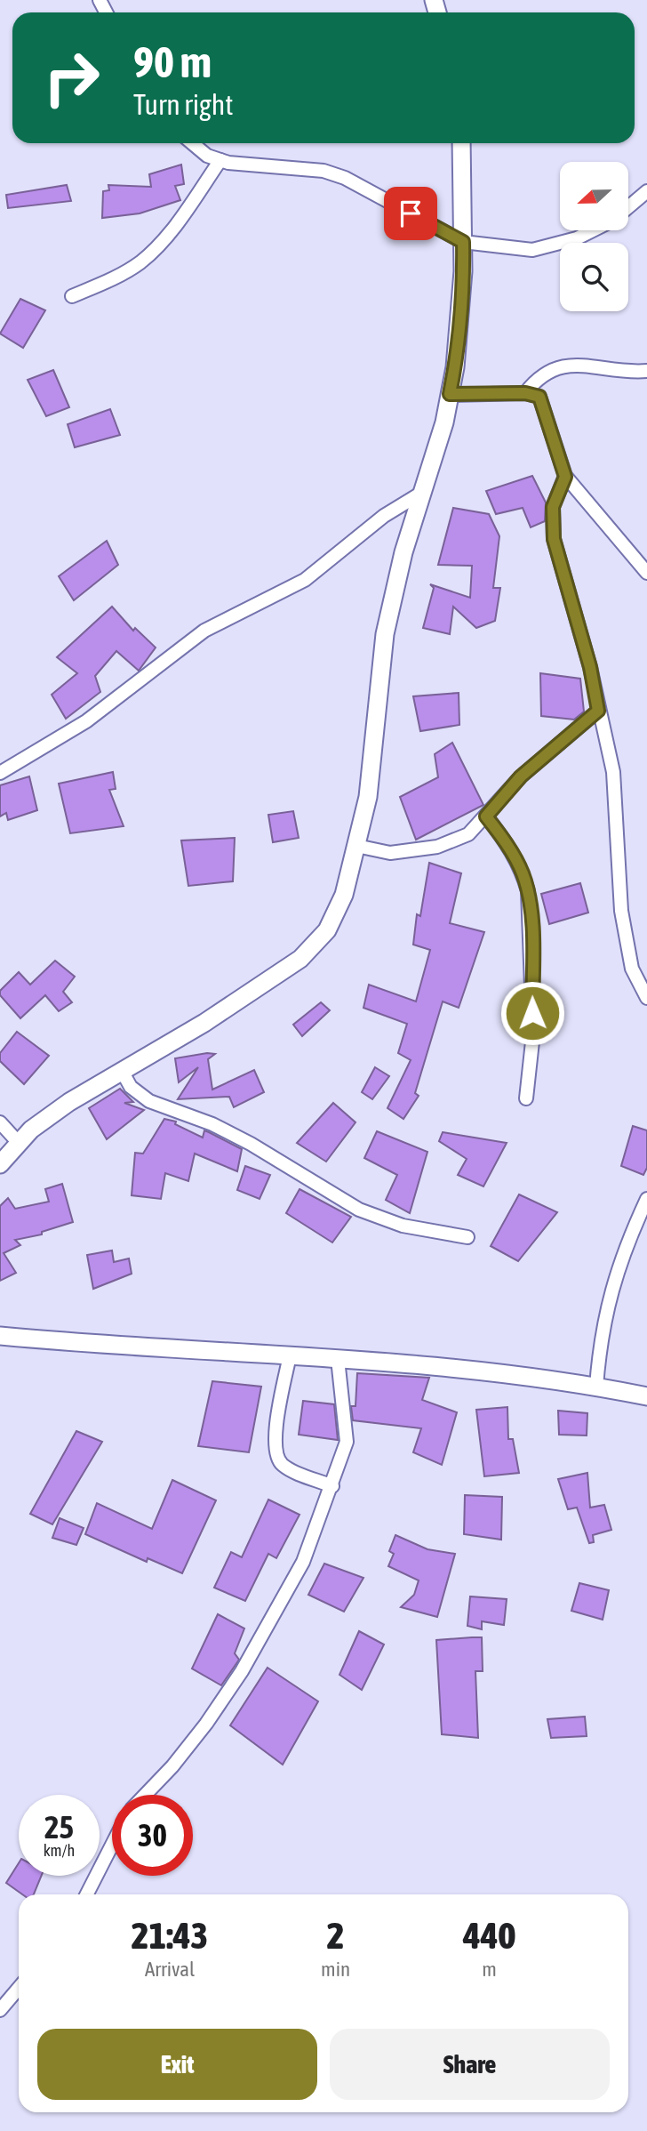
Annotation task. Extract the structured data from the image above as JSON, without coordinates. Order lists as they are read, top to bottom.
{
  "north": "left",
  "page": {
    "turn": ["90 m", "Turn right"],
    "speed": "25 km/h",
    "limit": "30",
    "eta": [
      "21:43",
      "Arrival",
      "2",
      "min",
      "440",
      "m"
    ],
    "buttons": ["Exit", "Share"]
  }
}
